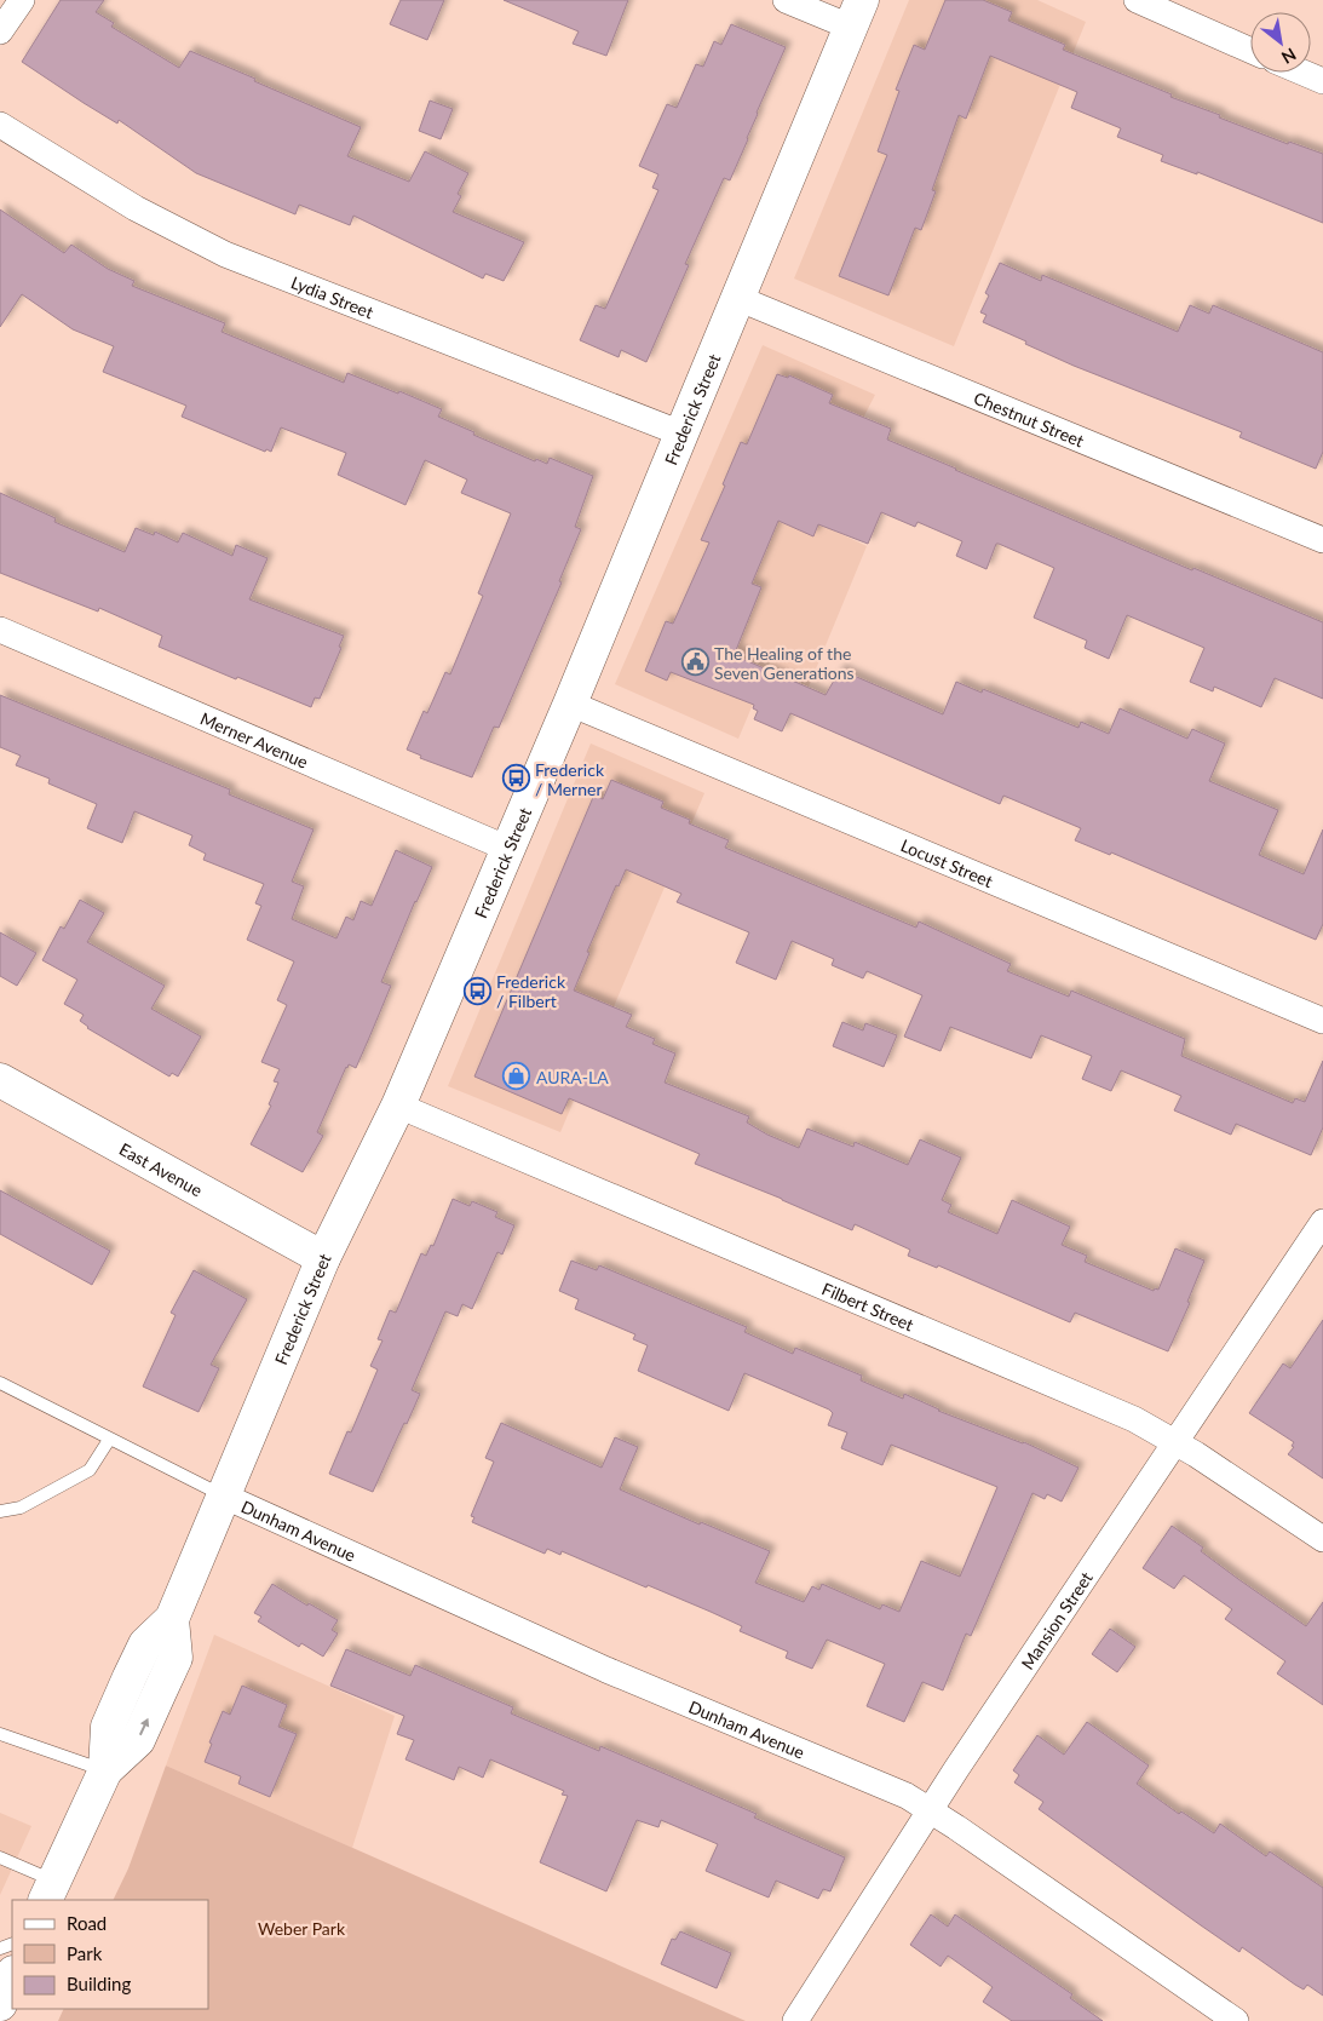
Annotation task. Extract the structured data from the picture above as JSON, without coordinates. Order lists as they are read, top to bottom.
{
  "streets": {
    "main road": ["Frederick Street", "East Avenue"],
    "street": [
      "Lydia Street",
      "Chestnut Street",
      "Merner Avenue",
      "Locust Street",
      "Filbert Street",
      "Dunham Avenue",
      "Mansion Street"
    ]
  },
  "crossings": [
    ["Lydia Street", "Frederick Street"],
    ["Frederick Street", "Chestnut Street"],
    ["Frederick Street", "Merner Avenue"],
    ["Frederick Street", "Locust Street"],
    ["Frederick Street", "East Avenue"],
    ["Frederick Street", "Filbert Street"],
    ["Frederick Street", "Dunham Avenue"],
    ["Filbert Street", "Mansion Street"],
    ["Dunham Avenue", "Mansion Street"]
  ],
  "parks": ["Weber Park"],
  "places": {
    "public building": ["The Healing of the Seven Generations"],
    "bus stop": ["Frederick / Merner", "Frederick / Filbert"],
    "shop": ["AURA-LA"]
  },
  "legend": ["Road", "Park", "Building"],
  "north": "bottom right"
}
